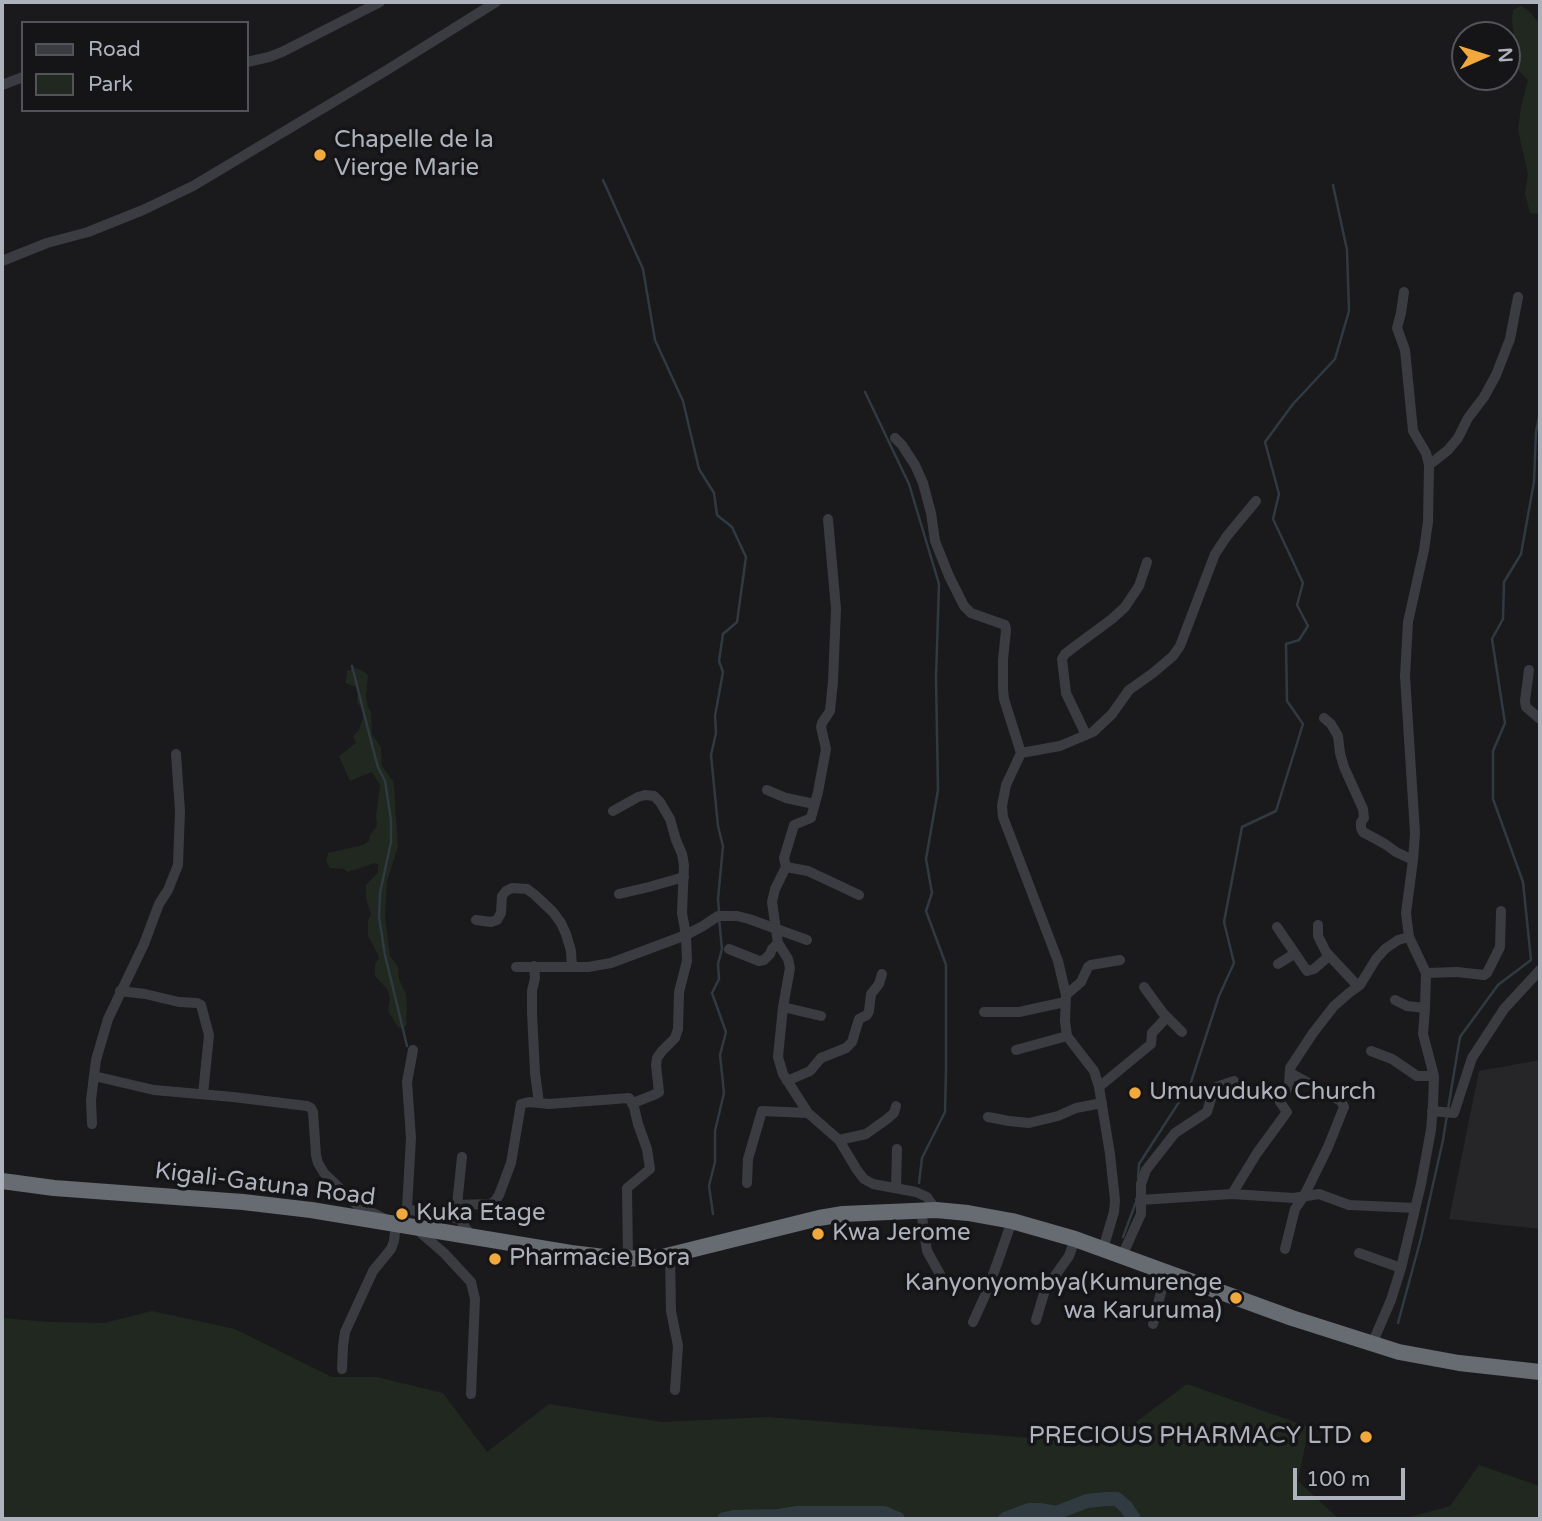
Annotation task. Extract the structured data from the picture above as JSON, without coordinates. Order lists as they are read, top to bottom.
{
  "streets": {
    "highway": ["Kigali-Gatuna Road"]
  },
  "places": [
    "Chapelle de la Vierge Marie",
    "Umuvuduko Church",
    "Kuka Etage",
    "Kwa Jerome",
    "Pharmacie Bora",
    "Kanyonyombya(Kumurenge wa Karuruma)",
    "PRECIOUS PHARMACY LTD"
  ],
  "legend": ["Road", "Park"],
  "scale_bar": "100 m",
  "north": "right"
}
